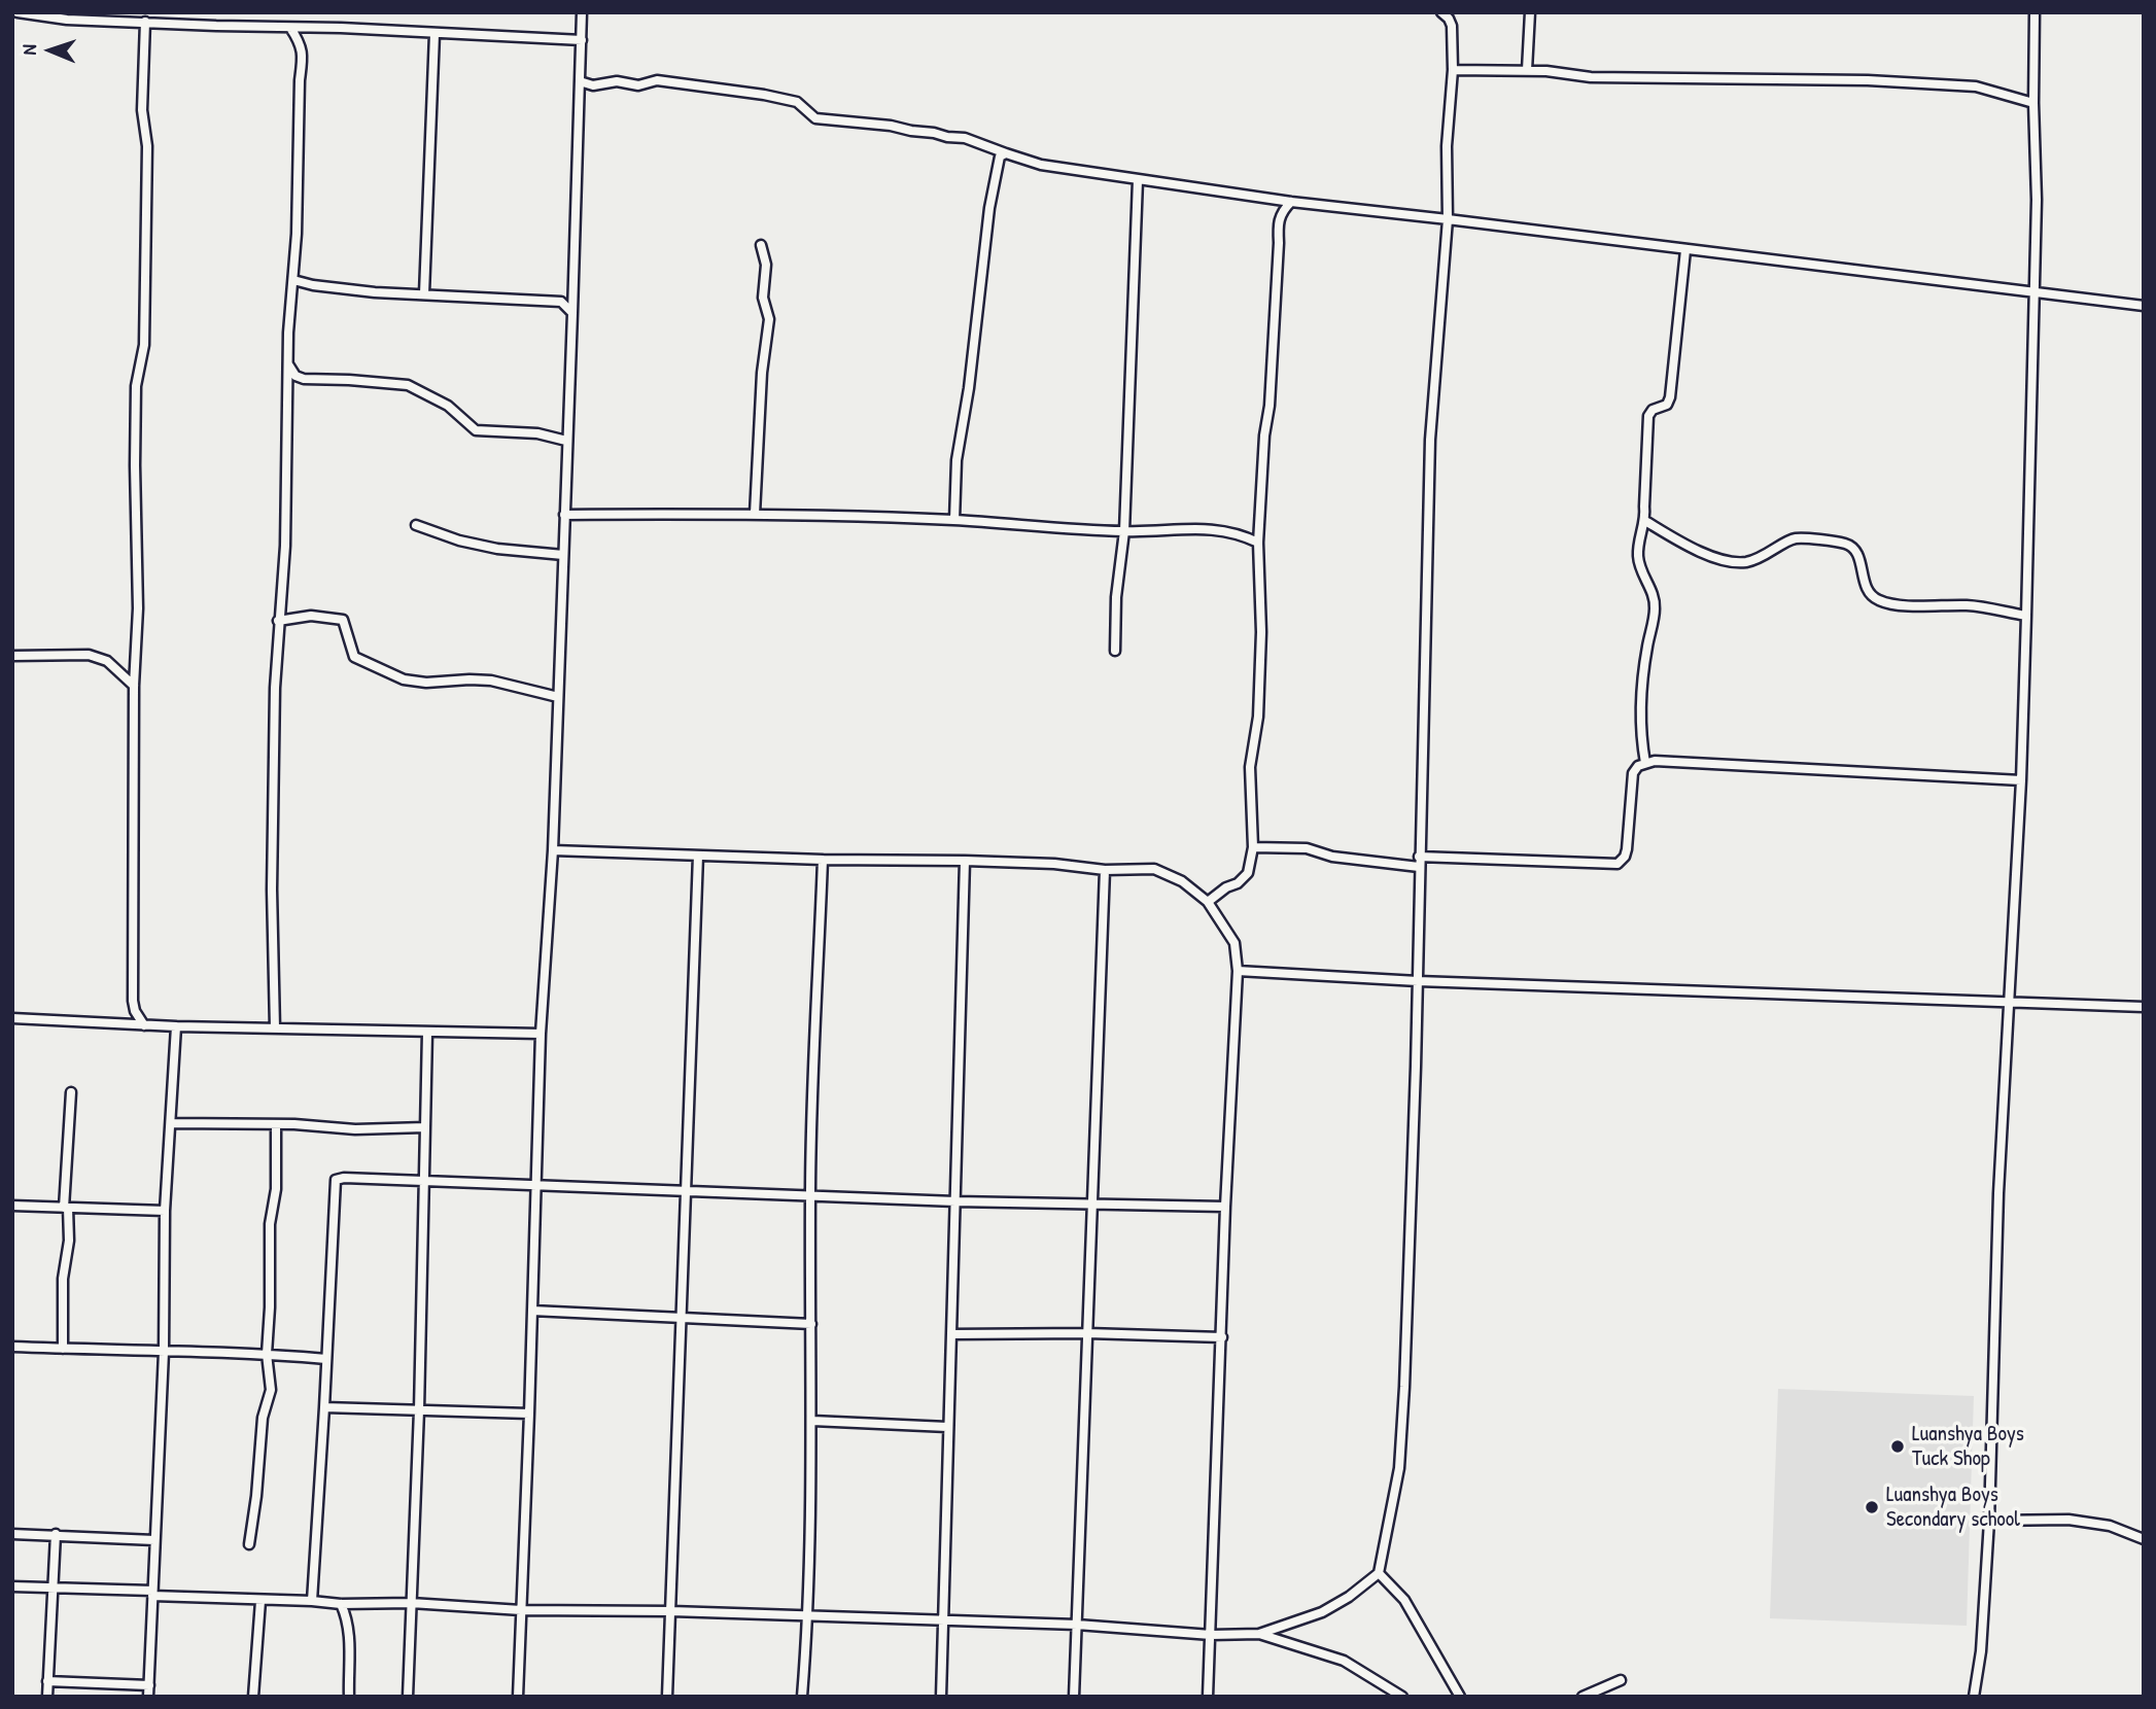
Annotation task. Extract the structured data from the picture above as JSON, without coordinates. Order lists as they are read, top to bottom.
{
  "places": ["Luanshya Boys Tuck Shop", "Luanshya Boys Secondary school"],
  "north": "left"
}
